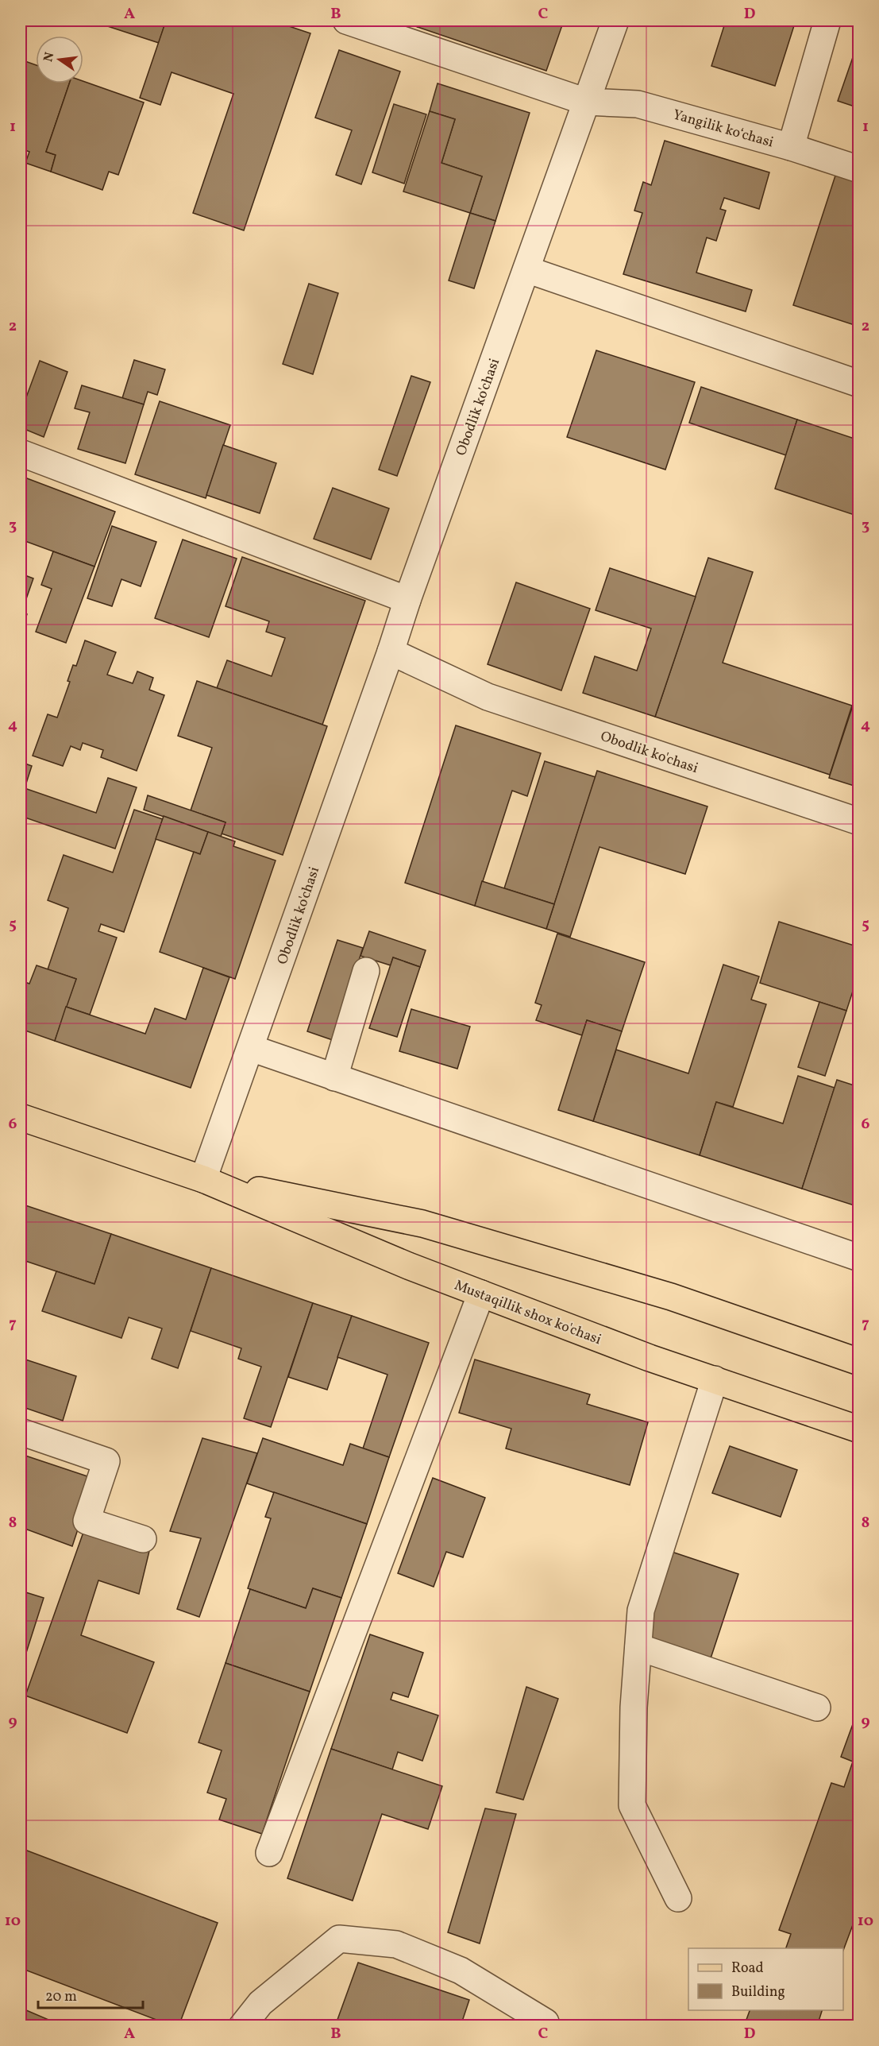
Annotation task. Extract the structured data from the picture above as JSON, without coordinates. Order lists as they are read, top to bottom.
{
  "streets": {
    "main road": ["Mustaqillik shox ko'chasi"],
    "street": ["Yangilik koʻchasi", "Obodlik ko'chasi"]
  },
  "crossings": [
    ["Yangilik koʻchasi", "Obodlik ko'chasi"],
    ["Obodlik ko'chasi", "Mustaqillik shox ko'chasi"]
  ],
  "legend": ["Road", "Building"],
  "scale_bar": "20 m",
  "north": "left",
  "grid": {
    "columns": [
      "A",
      "B",
      "C",
      "D"
    ],
    "rows": [
      "1",
      "2",
      "3",
      "4",
      "5",
      "6",
      "7",
      "8",
      "9",
      "10"
    ]
  }
}
